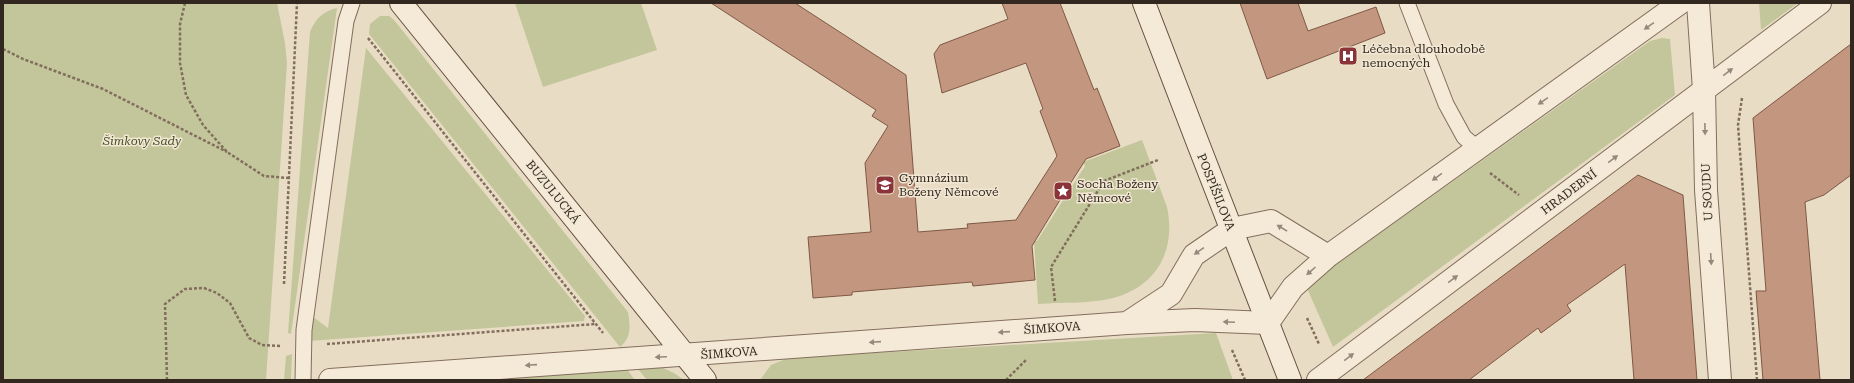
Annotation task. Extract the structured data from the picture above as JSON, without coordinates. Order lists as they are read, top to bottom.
{
  "streets": {
    "street": [
      "BUZULUCKÁ",
      "POSPÍŠILOVA",
      "HRADEBNÍ",
      "U SOUDU",
      "ŠIMKOVA"
    ]
  },
  "crossings": [
    ["BUZULUCKÁ", "ŠIMKOVA"],
    ["POSPÍŠILOVA", "ŠIMKOVA"],
    ["HRADEBNÍ", "U SOUDU"]
  ],
  "one_way": ["U SOUDU", "ŠIMKOVA"],
  "parks": ["Šimkovy Sady"],
  "places": {
    "hospital": ["Léčebna dlouhodobě nemocných"],
    "school or university": ["Gymnázium Boženy Němcové"],
    "place": ["Socha Boženy Němcové"]
  }
}
